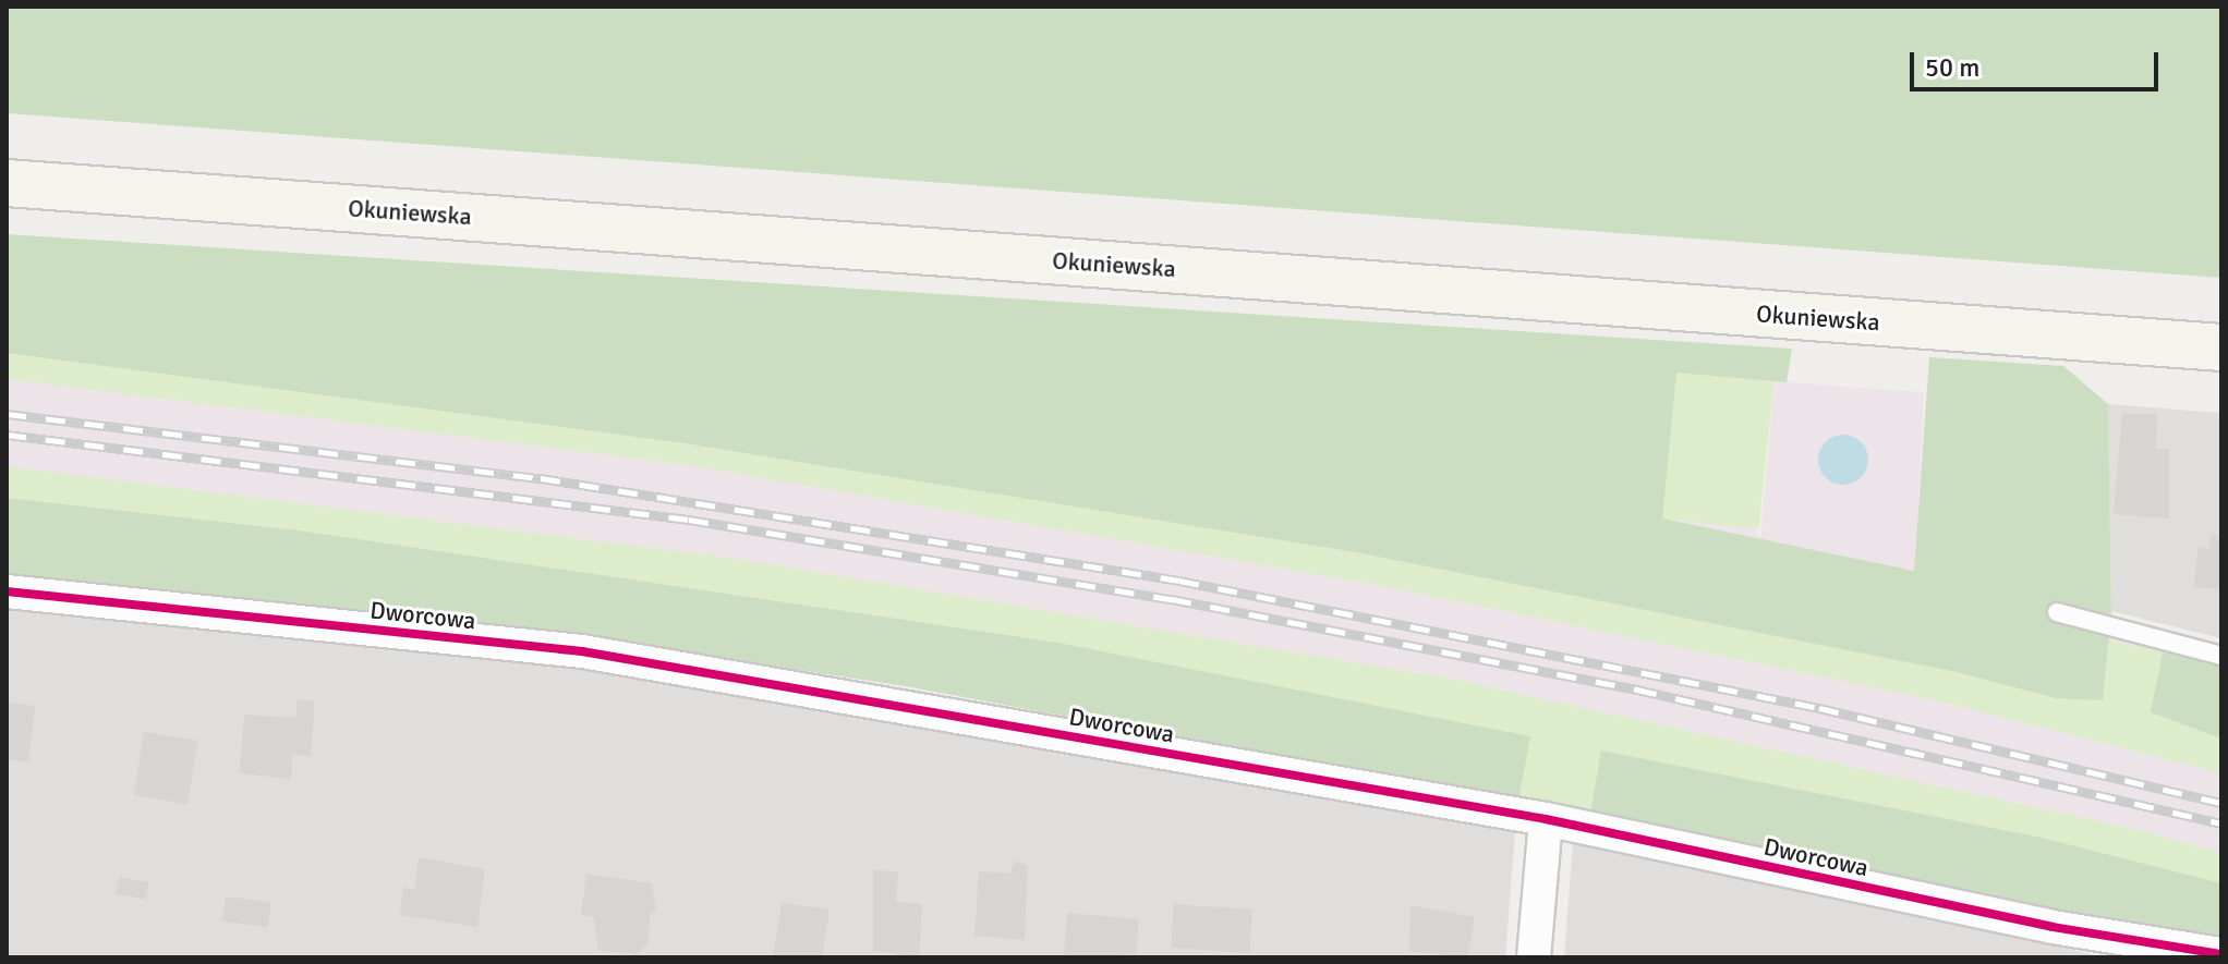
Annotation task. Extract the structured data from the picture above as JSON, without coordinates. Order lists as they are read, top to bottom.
{
  "streets": {
    "main road": ["Okuniewska"],
    "street": ["Dworcowa"]
  },
  "scale_bar": "50 m"
}
